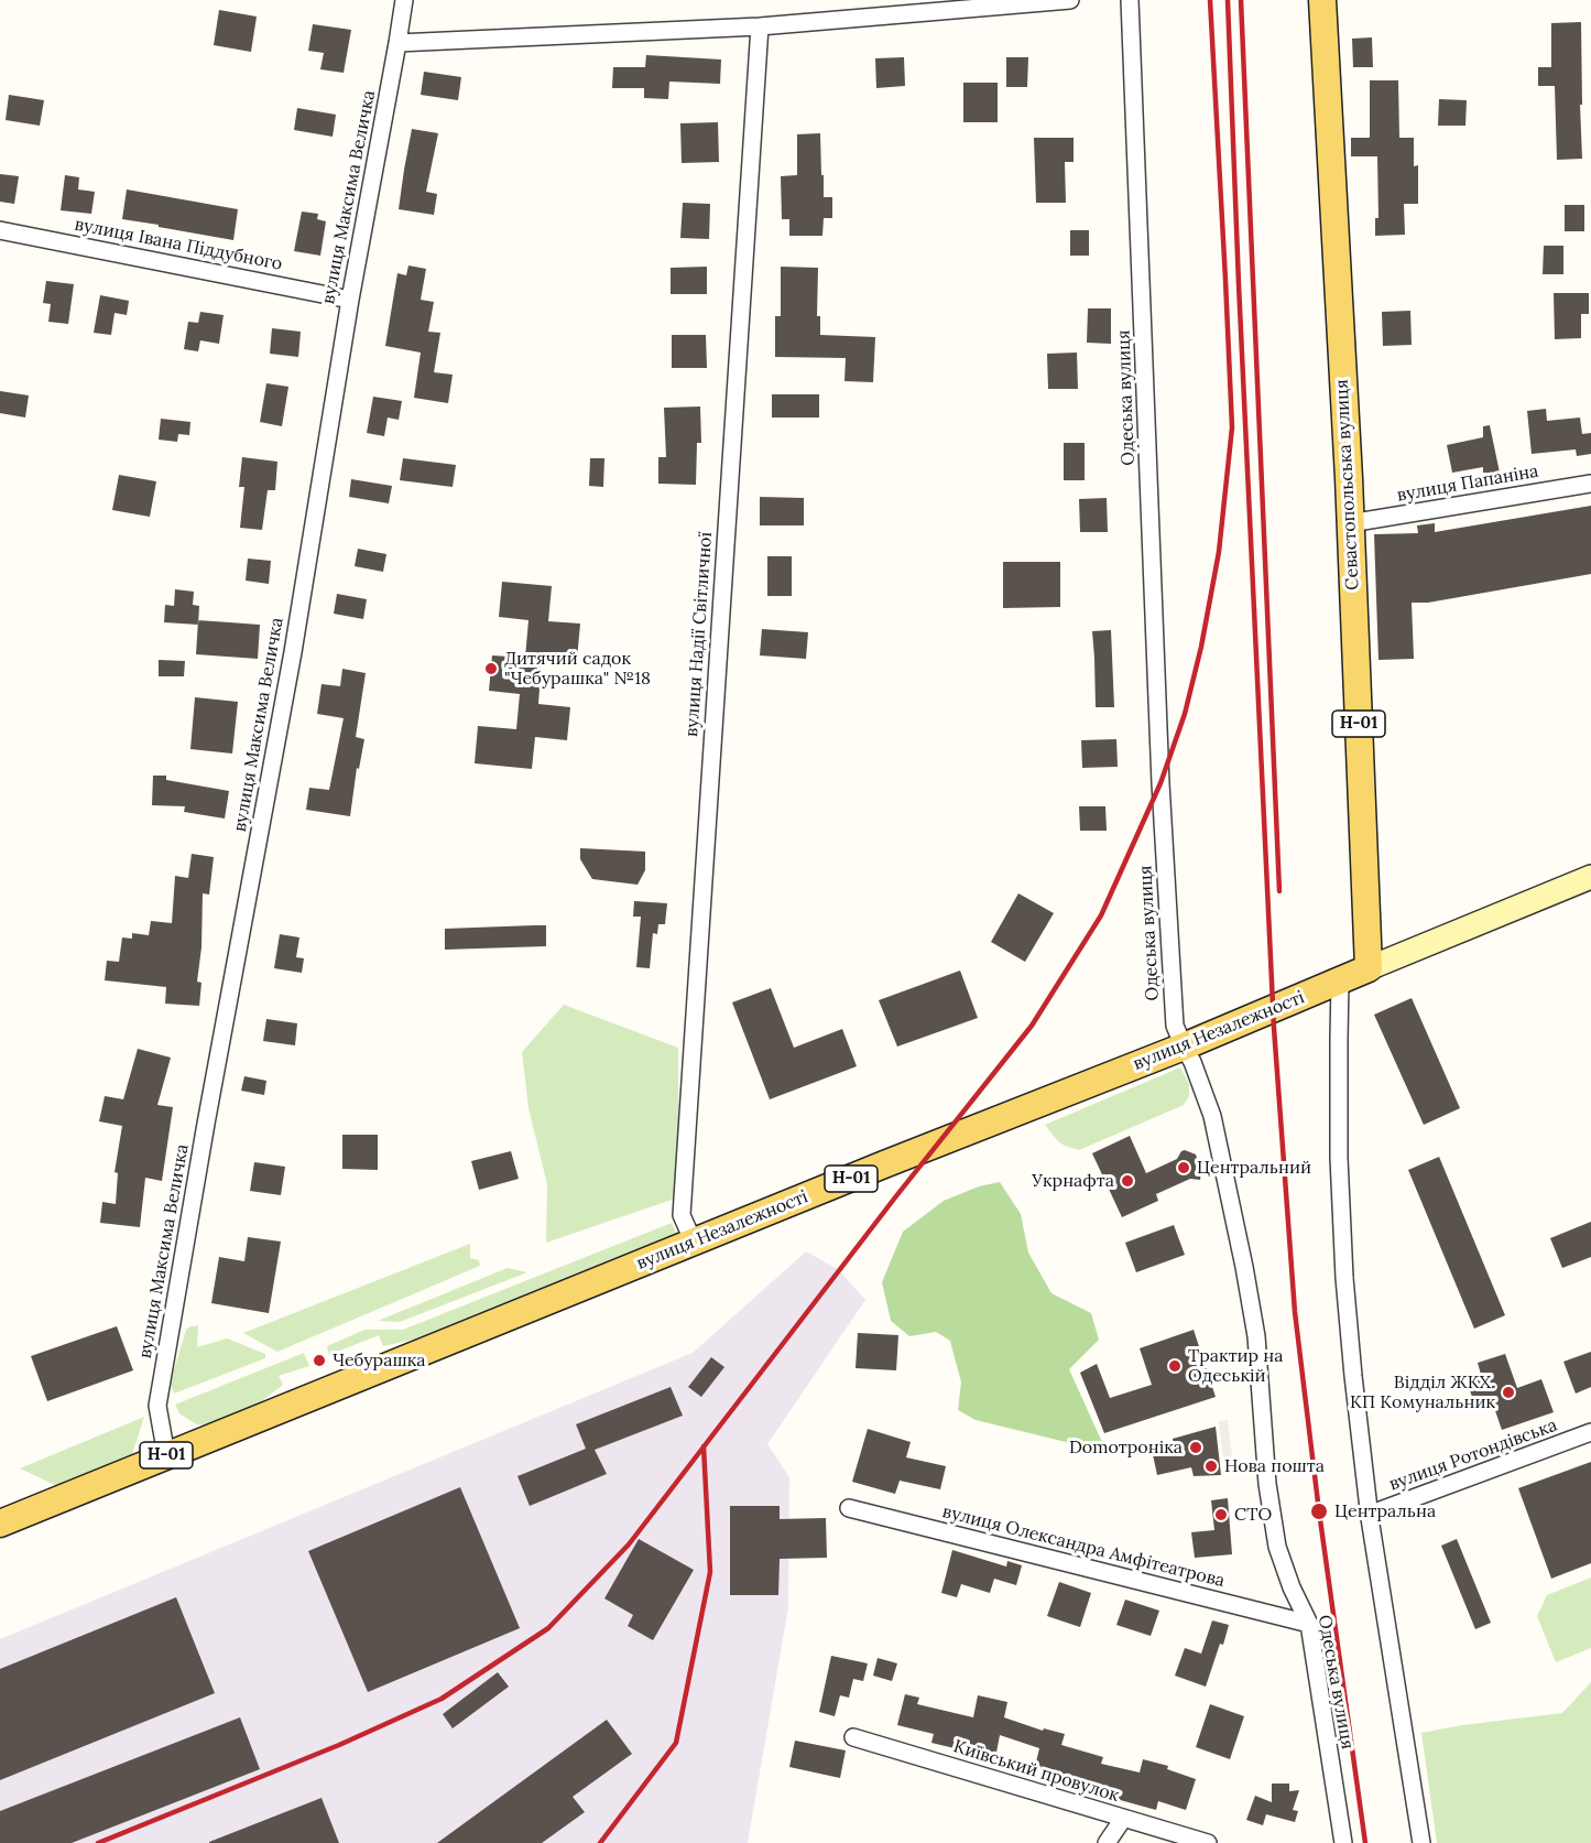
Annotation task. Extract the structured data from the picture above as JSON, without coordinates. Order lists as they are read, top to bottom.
{
  "streets": {
    "main road": ["Севастопольська вулиця", "Н-01", "вулиця Незалежності"],
    "street": [
      "вулиця Максима Величка",
      "вулиця Івана Піддубного",
      "Одеська вулиця",
      "вулиця Папаніна",
      "вулиця Надії Світличної",
      "вулиця Ротондівська",
      "вулиця Олександра Амфітеатрова",
      "Київський провулок"
    ]
  },
  "crossings": [
    ["вулиця Максима Величка", "вулиця Івана Піддубного"],
    ["вулиця Максима Величка", "вулиця Незалежності"],
    ["Одеська вулиця", "вулиця Незалежності"],
    ["Одеська вулиця", "вулиця Олександра Амфітеатрова"],
    ["вулиця Папаніна", "Севастопольська вулиця"],
    ["Севастопольська вулиця", "вулиця Незалежності"],
    ["вулиця Надії Світличної", "вулиця Незалежності"]
  ],
  "places": [
    "Дитячий садок \"Чебурашка\" №18",
    "Центральний",
    "Укрнафта",
    "Чебурашка",
    "Трактир на Одеській",
    "Відділ ЖКХ. КП Комунальник",
    "Domoтроніка",
    "Нова пошта",
    "Центральна",
    "СТО"
  ]
}
